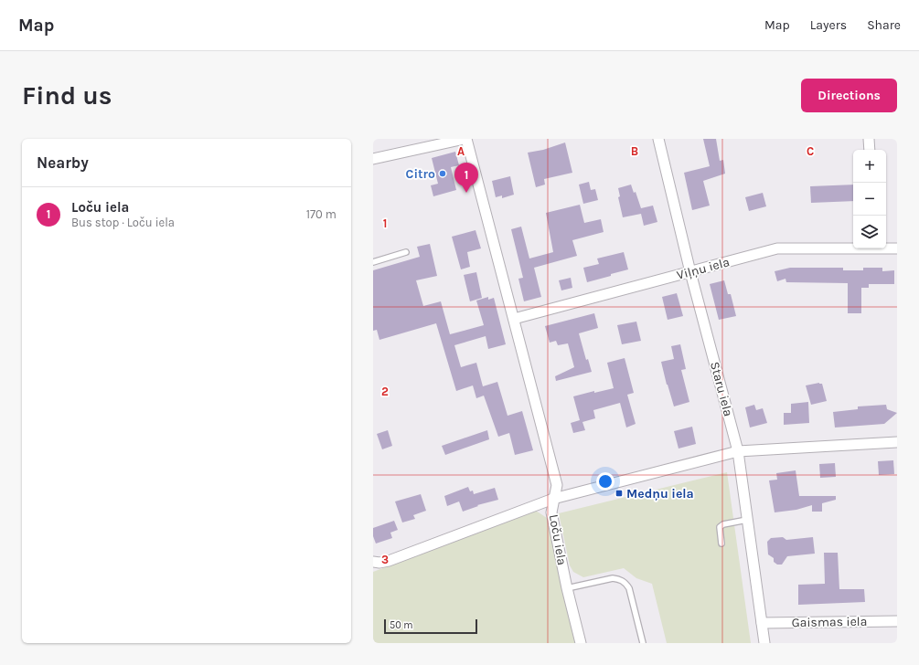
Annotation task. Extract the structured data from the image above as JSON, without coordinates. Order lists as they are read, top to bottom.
{
  "streets": {
    "street": [
      "Viļņu iela",
      "Staru iela",
      "Loču iela",
      "Gaismas iela"
    ]
  },
  "crossings": [
    ["Viļņu iela", "Staru iela"],
    ["Viļņu iela", "Loču iela"],
    ["Staru iela", "Gaismas iela"]
  ],
  "places": {
    "other": ["Citro"],
    "transit": ["Medņu iela"]
  },
  "scale_bar": "50 m",
  "page": {
    "header": "Map",
    "nav": ["Map", "Layers", "Share"],
    "buttons": "Directions",
    "title": "Find us",
    "heading": "Nearby",
    "map_buttons": ["+", "−"],
    "pins": "1",
    "list": [
      {
        "mark": "1",
        "name": "Loču iela",
        "note": "Bus stop · Loču iela",
        "value": "170 m"
      }
    ],
    "scale": "50 m"
  },
  "grid": {
    "columns": ["A", "B", "C"],
    "rows": ["1", "2", "3"]
  }
}
